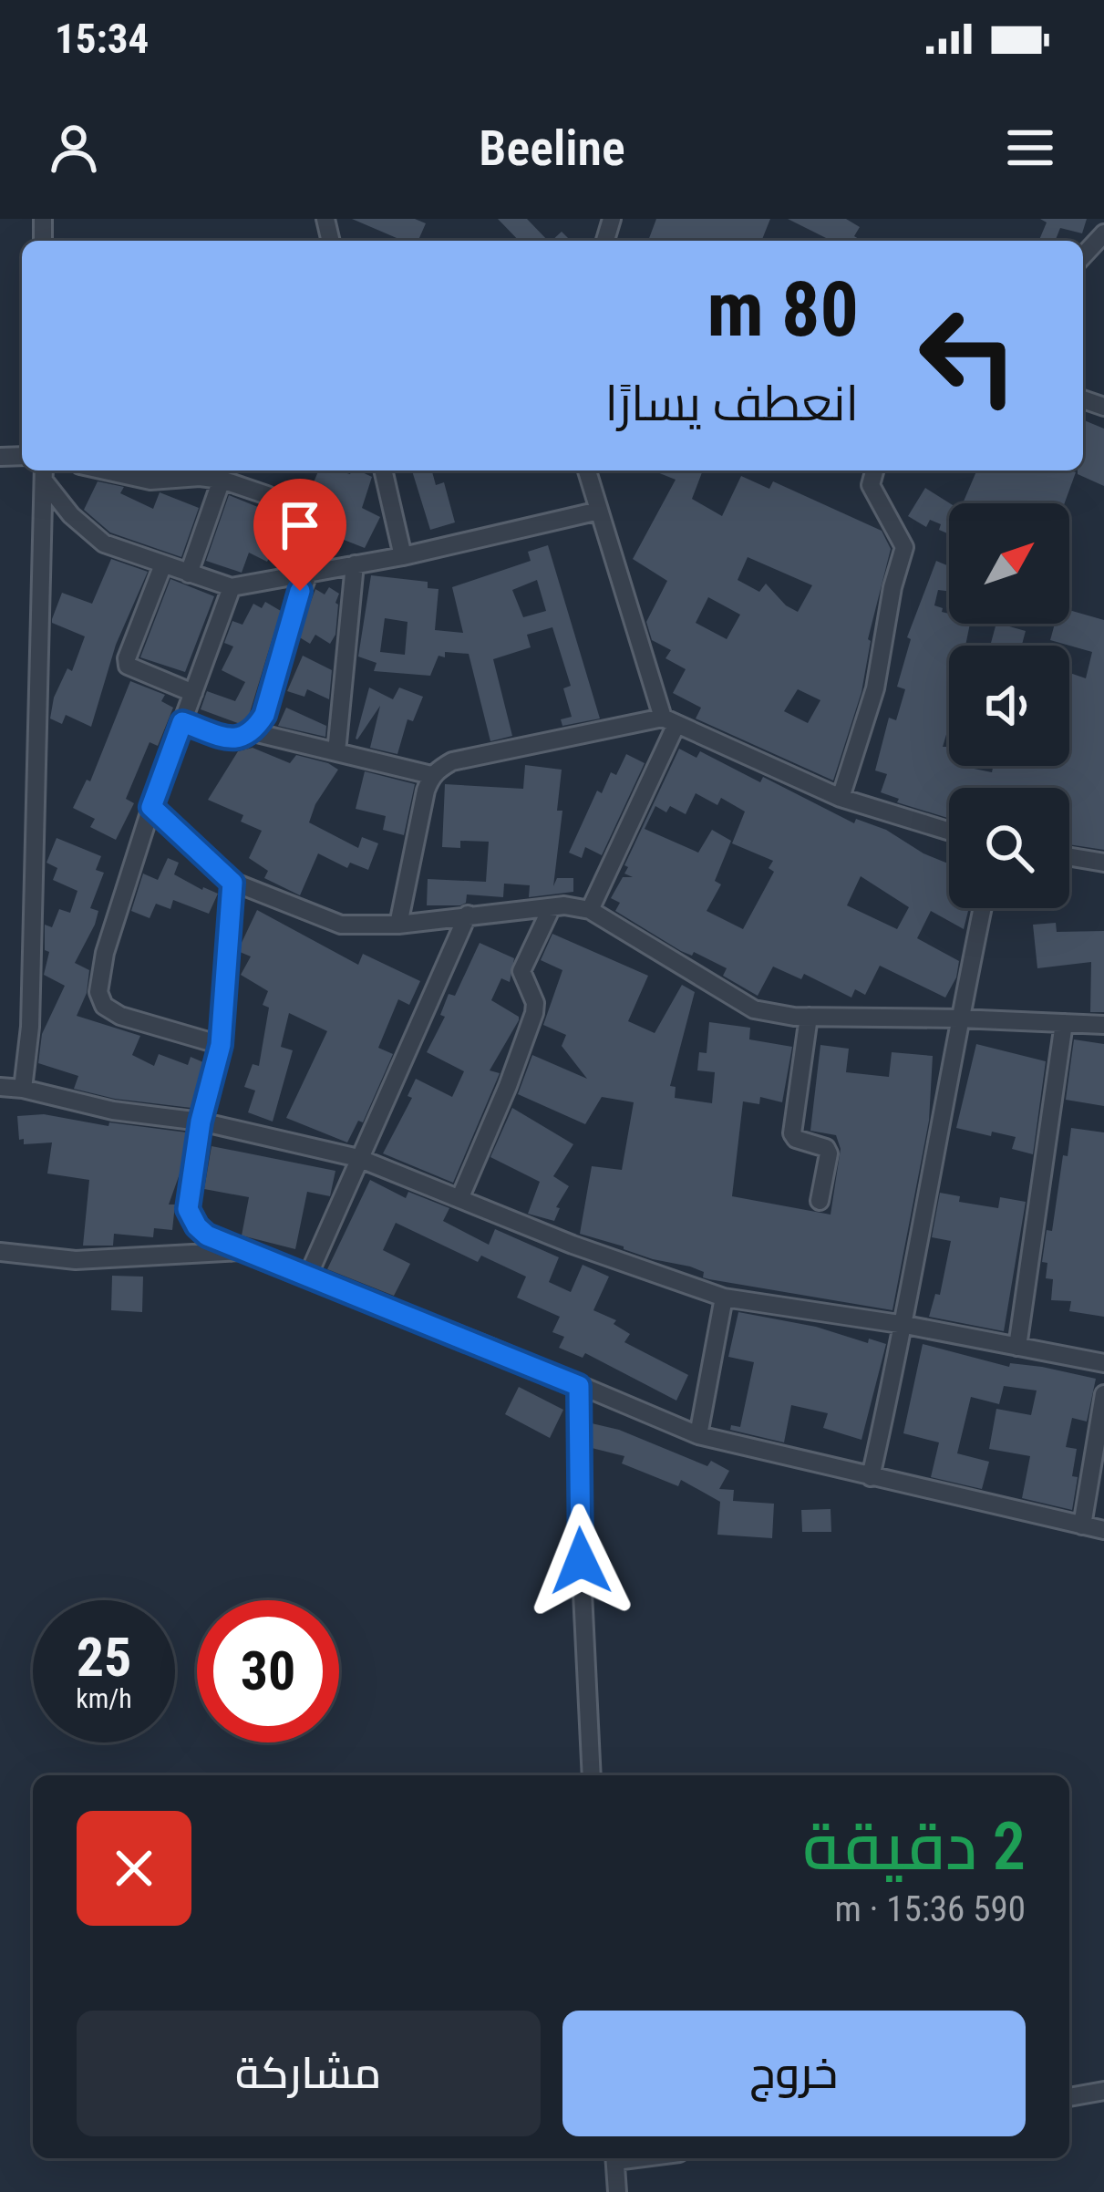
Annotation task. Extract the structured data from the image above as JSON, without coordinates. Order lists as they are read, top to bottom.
{
  "north": "top right",
  "page": {
    "status": "15:34",
    "header": "Beeline",
    "turn": ["80 m", "انعطف يسارًا"],
    "speed": "25 km/h",
    "limit": "30",
    "heading": ["2 دقيقة", "590 m · 15:36"],
    "buttons": ["خروج", "مشاركة"]
  }
}
